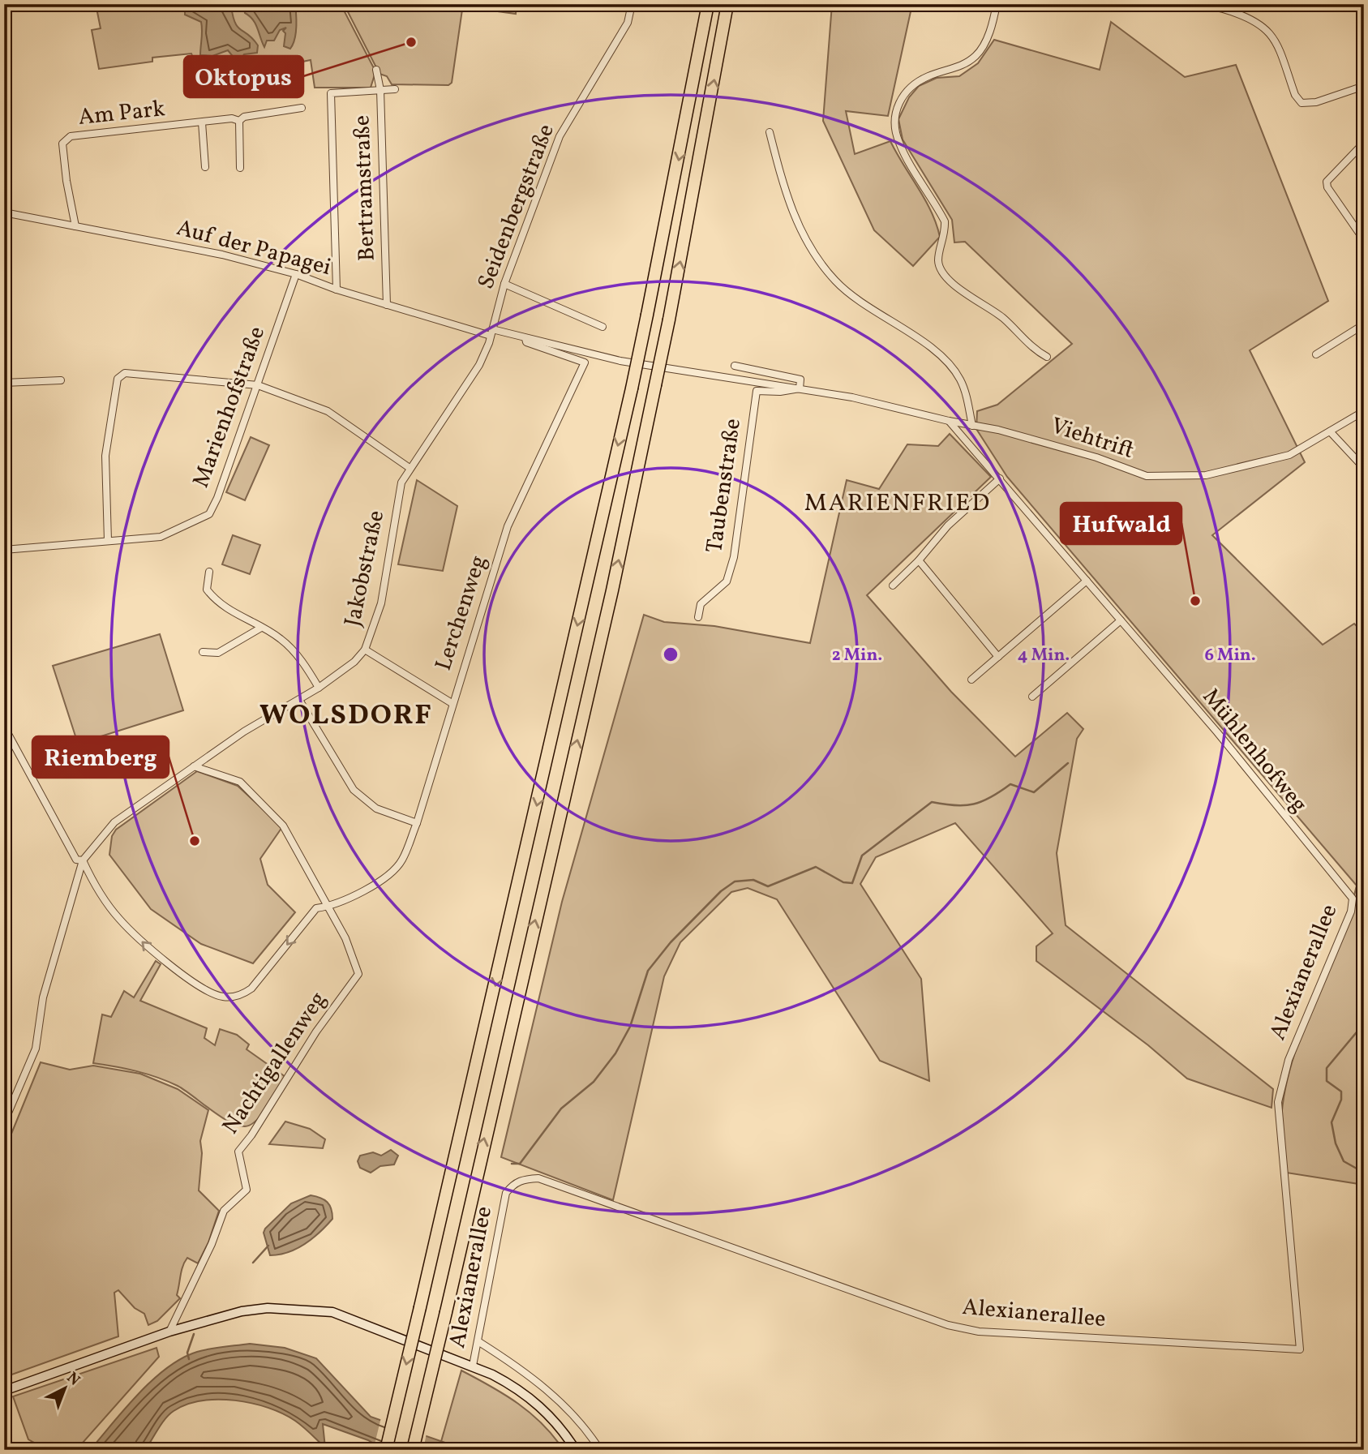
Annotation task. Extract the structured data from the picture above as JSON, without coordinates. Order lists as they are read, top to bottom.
{
  "streets": {
    "street": [
      "Am Park",
      "Bertramstraße",
      "Seidenbergstraße",
      "Auf der Papagei",
      "Marienhofstraße",
      "Viehtrift",
      "Taubenstraße",
      "Jakobstraße",
      "Lerchenweg",
      "Mühlenhofweg",
      "Alexianerallee",
      "Nachtigallenweg"
    ]
  },
  "crossings": [
    ["Am Park", "Auf der Papagei"],
    ["Bertramstraße", "Auf der Papagei"],
    ["Seidenbergstraße", "Auf der Papagei"],
    ["Seidenbergstraße", "Jakobstraße"],
    ["Auf der Papagei", "Marienhofstraße"],
    ["Auf der Papagei", "Viehtrift"],
    ["Auf der Papagei", "Jakobstraße"],
    ["Auf der Papagei", "Lerchenweg"],
    ["Viehtrift", "Taubenstraße"],
    ["Viehtrift", "Mühlenhofweg"],
    ["Jakobstraße", "Lerchenweg"],
    ["Lerchenweg", "Nachtigallenweg"],
    ["Mühlenhofweg", "Alexianerallee"]
  ],
  "districts": ["MARIENFRIED", "WOLSDORF"],
  "places": ["Oktopus", "Hufwald", "Riemberg"],
  "north": "top right",
  "rings": ["2 Min.", "4 Min.", "6 Min."]
}
